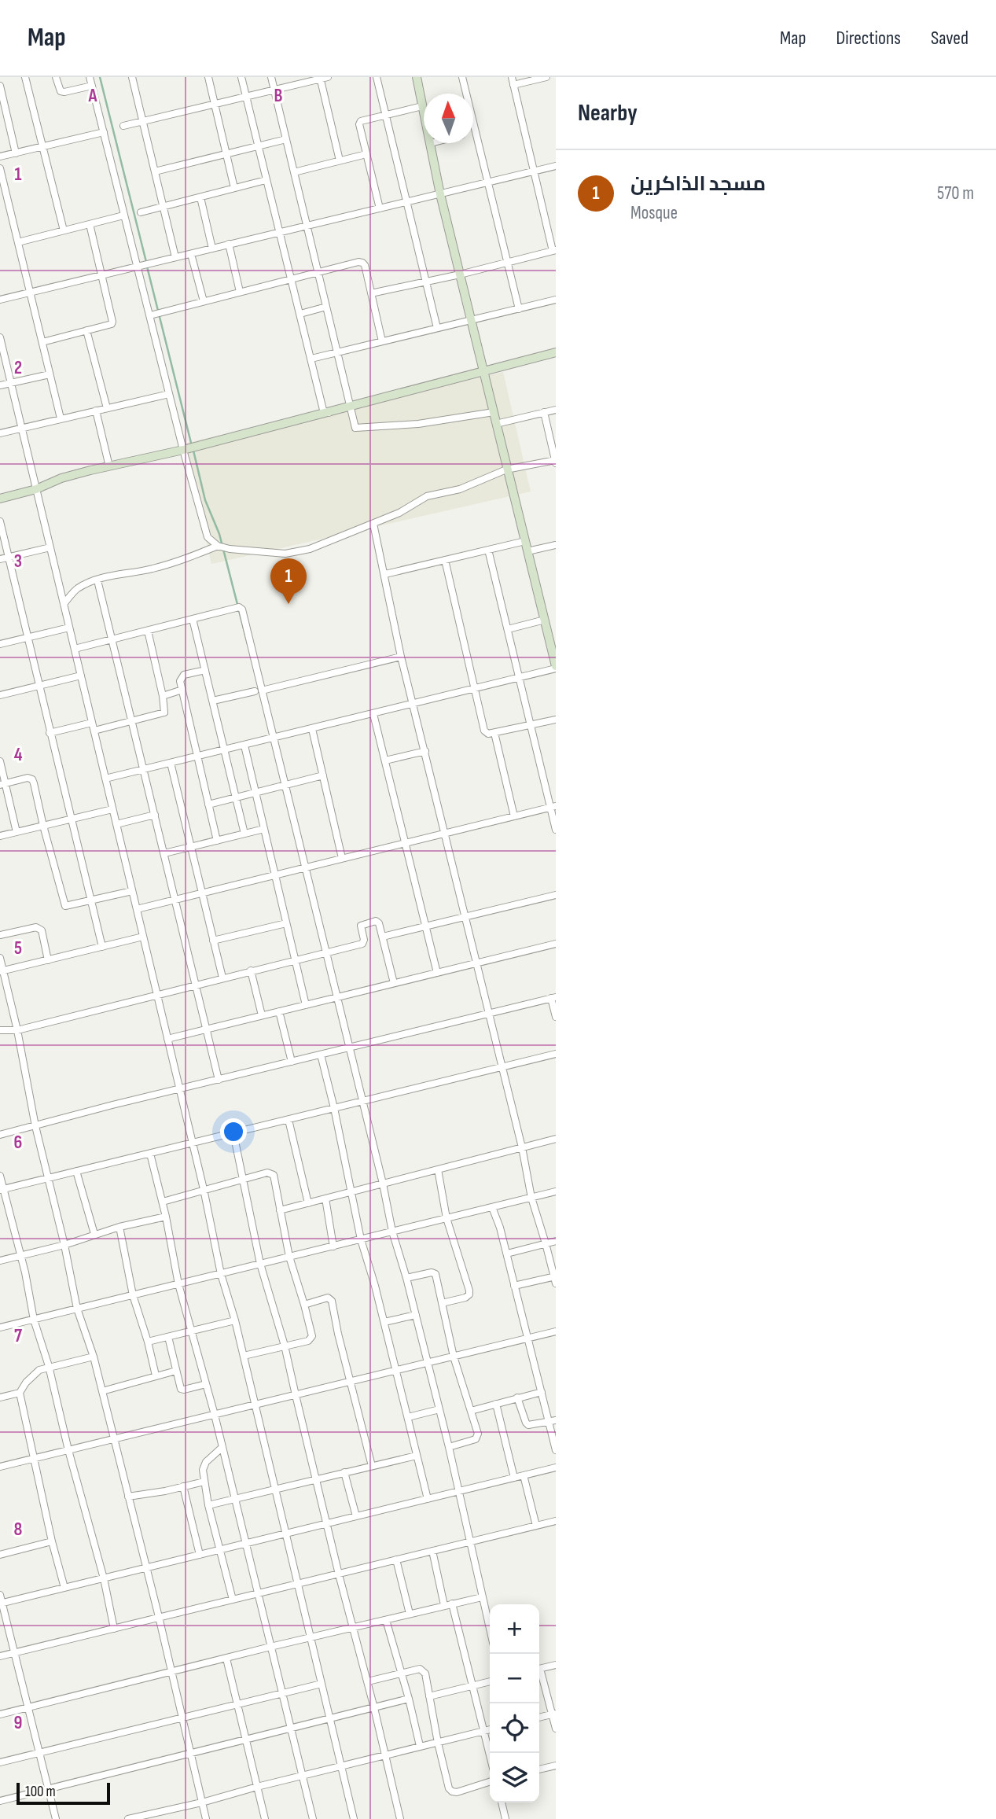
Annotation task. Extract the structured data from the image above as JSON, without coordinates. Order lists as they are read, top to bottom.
{
  "scale_bar": "100 m",
  "north": "top",
  "page": {
    "header": "Map",
    "nav": ["Map", "Directions", "Saved"],
    "heading": "Nearby",
    "list": [
      {
        "mark": "1",
        "name": "مسجد الذاكرين",
        "note": "Mosque",
        "value": "570 m"
      }
    ],
    "pins": "1",
    "map_buttons": ["+", "−"],
    "scale": "100 m"
  },
  "grid": {
    "columns": ["A", "B"],
    "rows": [
      "1",
      "2",
      "3",
      "4",
      "5",
      "6",
      "7",
      "8",
      "9"
    ]
  }
}
